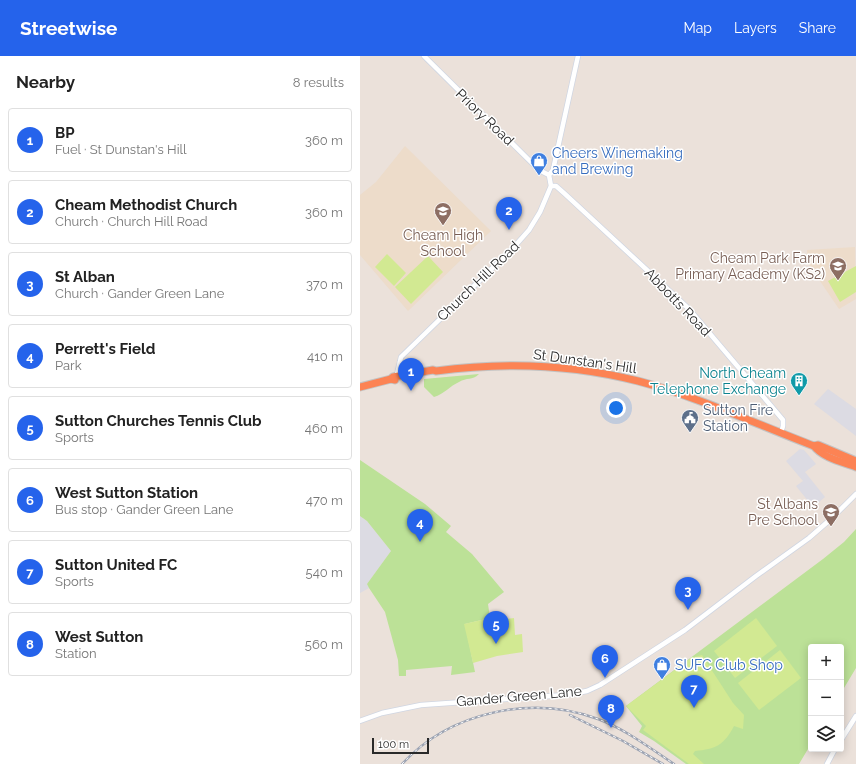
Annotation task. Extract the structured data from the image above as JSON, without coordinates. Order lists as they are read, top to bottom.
{
  "streets": {
    "highway": ["St Dunstan's Hill"],
    "street": [
      "Priory Road",
      "Church Hill Road",
      "Abbotts Road",
      "Gander Green Lane"
    ]
  },
  "crossings": [
    ["Church Hill Road", "Abbotts Road"],
    ["Abbotts Road", "St Dunstan's Hill"]
  ],
  "places": {
    "shop": ["Cheers Winemaking and Brewing", "SUFC Club Shop"],
    "school or university": ["Cheam High School", "Cheam Park Farm Primary Academy (KS2)", "St Albans Pre School"],
    "building": ["North Cheam Telephone Exchange"],
    "public building": ["Sutton Fire Station"]
  },
  "scale_bar": "100 m",
  "page": {
    "header": "Streetwise",
    "nav": ["Map", "Layers", "Share"],
    "heading": ["Nearby", "8 results"],
    "list": [
      {
        "mark": "1",
        "name": "BP",
        "note": "Fuel · St Dunstan's Hill",
        "value": "360 m"
      },
      {
        "mark": "2",
        "name": "Cheam Methodist Church",
        "note": "Church · Church Hill Road",
        "value": "360 m"
      },
      {
        "mark": "3",
        "name": "St Alban",
        "note": "Church · Gander Green Lane",
        "value": "370 m"
      },
      {
        "mark": "4",
        "name": "Perrett's Field",
        "note": "Park",
        "value": "410 m"
      },
      {
        "mark": "5",
        "name": "Sutton Churches Tennis Club",
        "note": "Sports",
        "value": "460 m"
      },
      {
        "mark": "6",
        "name": "West Sutton Station",
        "note": "Bus stop · Gander Green Lane",
        "value": "470 m"
      },
      {
        "mark": "7",
        "name": "Sutton United FC",
        "note": "Sports",
        "value": "540 m"
      },
      {
        "mark": "8",
        "name": "West Sutton",
        "note": "Station",
        "value": "560 m"
      }
    ],
    "pins": [
      "2",
      "1",
      "4",
      "3",
      "5",
      "6",
      "7",
      "8"
    ],
    "map_buttons": ["+", "−"],
    "scale": "100 m"
  }
}
